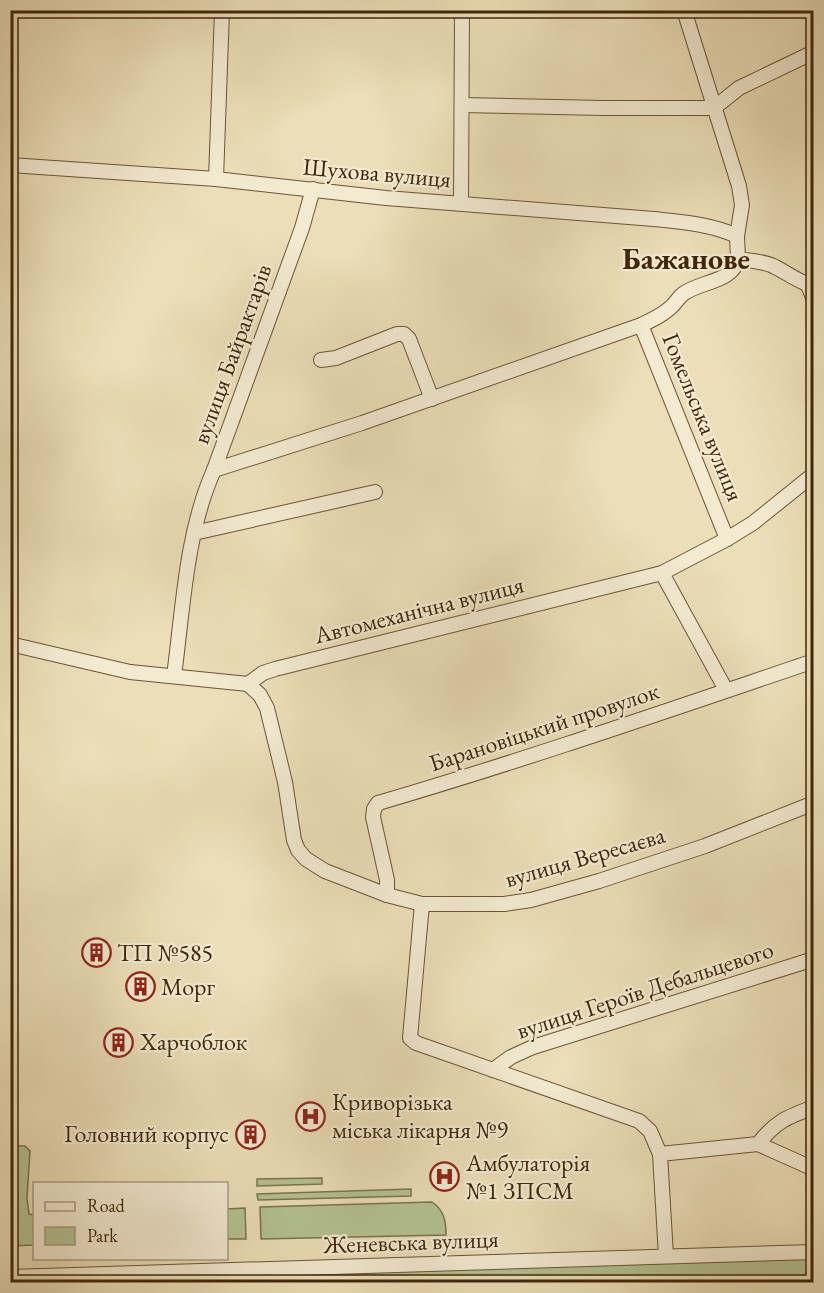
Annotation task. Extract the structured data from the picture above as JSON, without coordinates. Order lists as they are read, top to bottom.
{
  "streets": {
    "street": [
      "Шухова вулиця",
      "вулиця Байрактарів",
      "Гомельська вулиця",
      "Автомеханічна вулиця",
      "Барановіцький провулок",
      "вулиця Вересаєва",
      "вулиця Героїв Дебальцевого",
      "Женевська вулиця"
    ]
  },
  "crossings": [
    ["Шухова вулиця", "вулиця Байрактарів"],
    ["Гомельська вулиця", "Автомеханічна вулиця"],
    ["Автомеханічна вулиця", "вулиця Вересаєва"],
    ["Барановіцький провулок", "вулиця Вересаєва"]
  ],
  "districts": ["Бажанове"],
  "places": {
    "building": [
      "ТП №585",
      "Морг",
      "Харчоблок",
      "Головний корпус"
    ],
    "hospital": ["Криворізька міська лікарня №9", "Амбулаторія №1 ЗПСМ"]
  },
  "legend": ["Road", "Park"]
}
